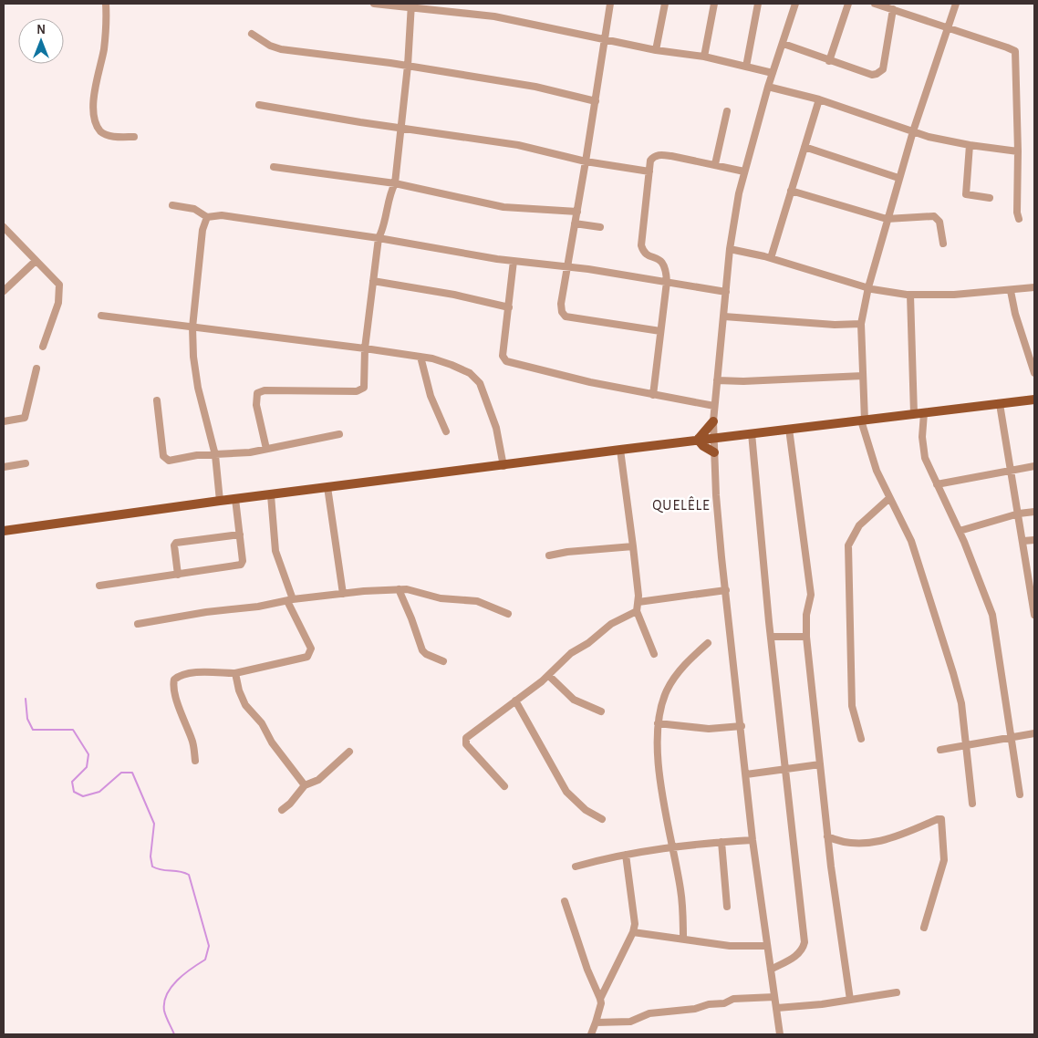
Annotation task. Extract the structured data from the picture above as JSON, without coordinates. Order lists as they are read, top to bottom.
{
  "districts": ["QUELÊLE"],
  "north": "top"
}
